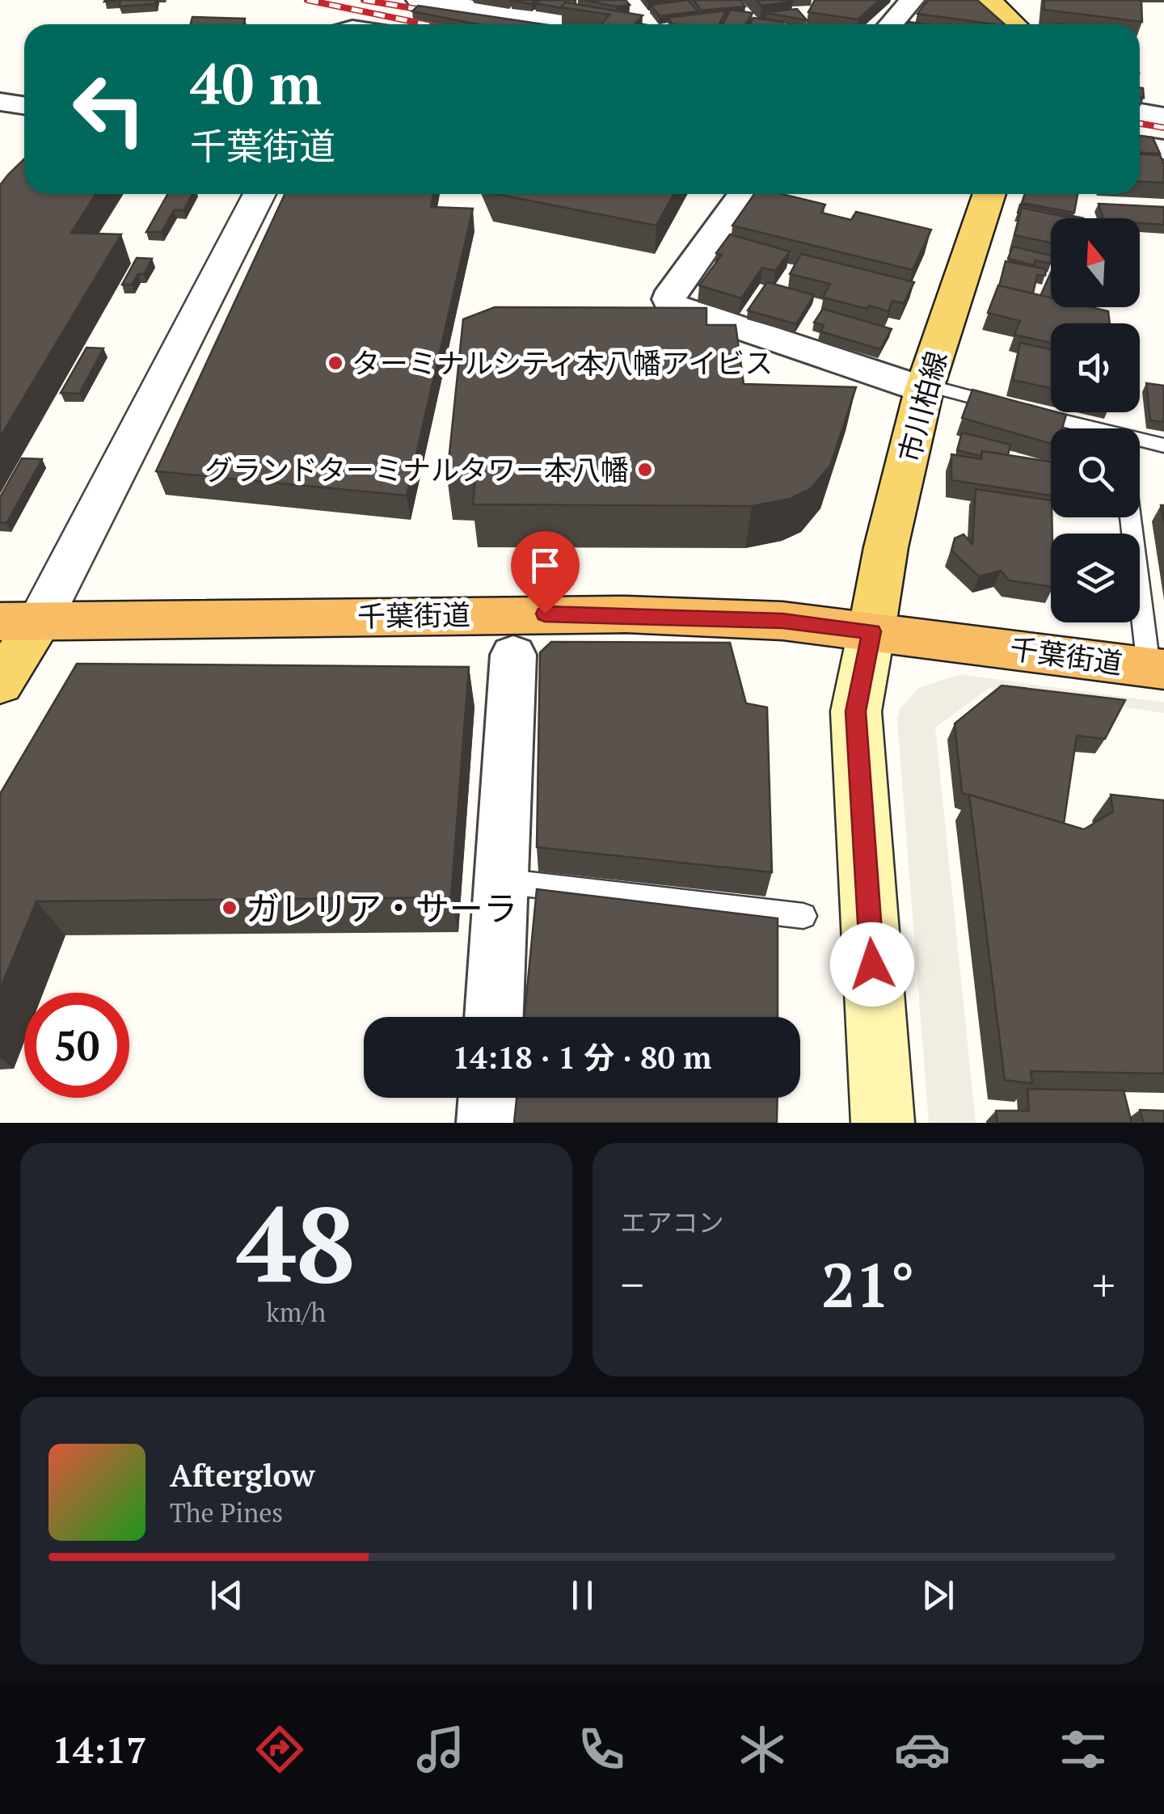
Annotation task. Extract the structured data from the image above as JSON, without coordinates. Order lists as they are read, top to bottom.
{
  "streets": {
    "highway": ["千葉街道"],
    "main road": ["市川柏線"]
  },
  "crossings": [
    ["市川柏線", "千葉街道"]
  ],
  "places": ["ターミナルシティ本八幡アイビス", "グランドターミナルタワー本八幡", "ガレリア・サーラ"],
  "north": "top",
  "page": {
    "turn": ["40 m", "千葉街道"],
    "limit": "50",
    "trip": "14:18 · 1 分 · 80 m",
    "tile": [
      ["48", "km/h"],
      "エアコン"
    ],
    "heat": ["−", "21°", "+"],
    "song": ["Afterglow", "The Pines"],
    "tabs": "14:17"
  }
}
